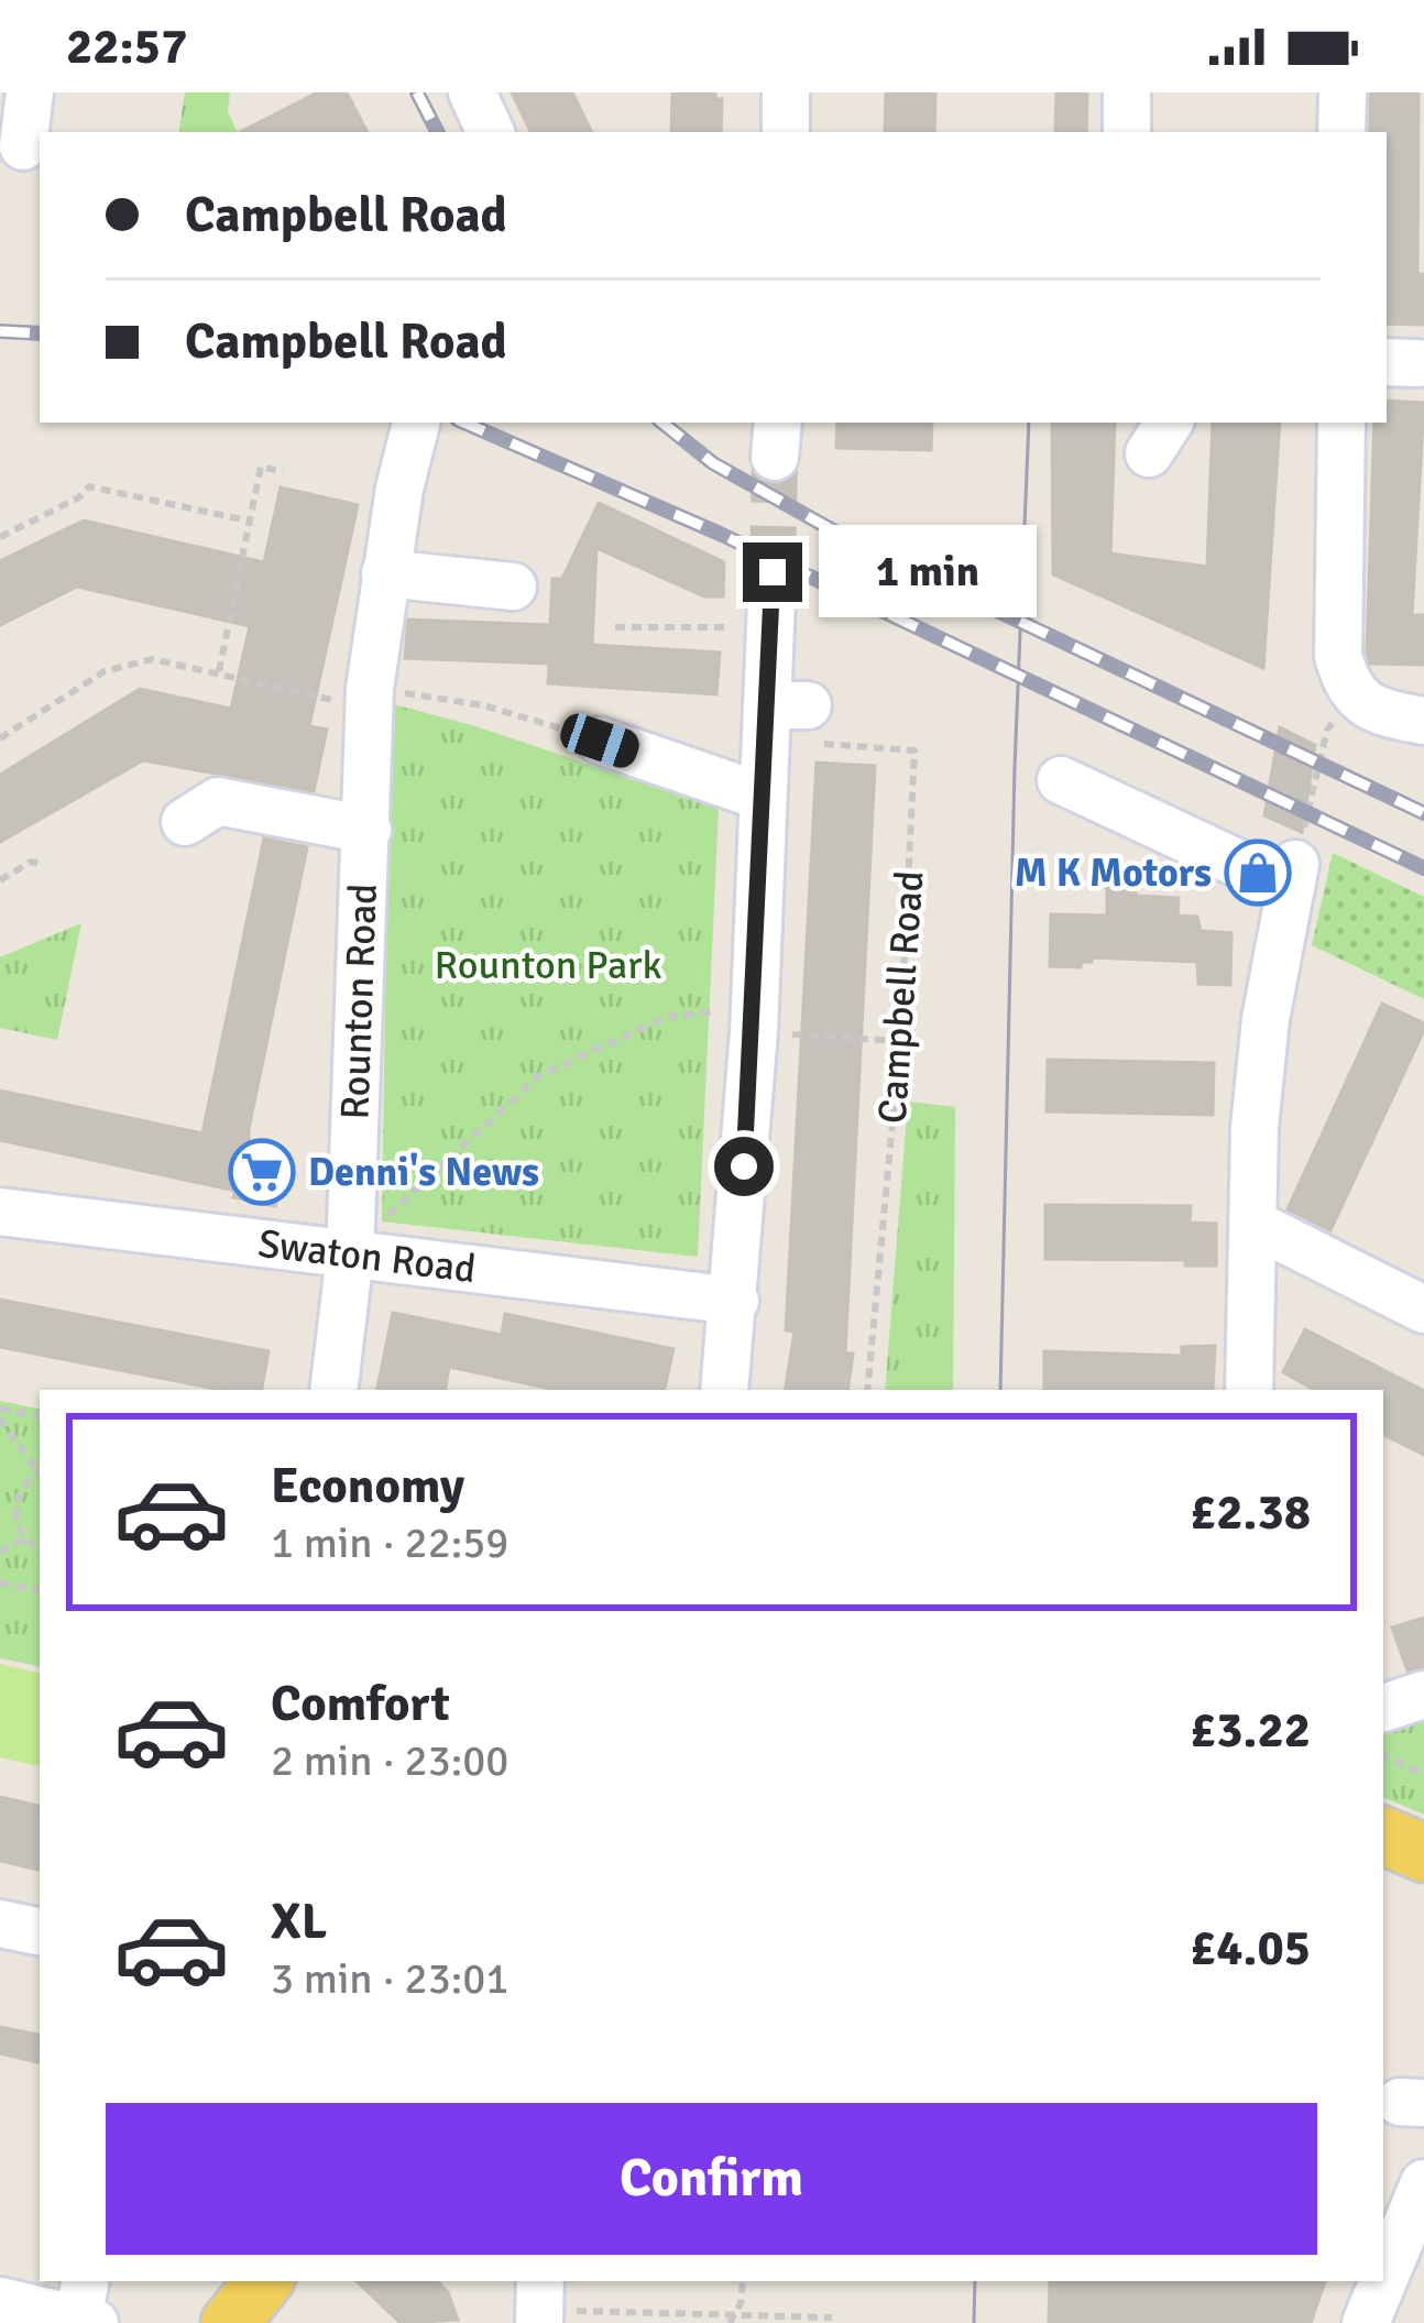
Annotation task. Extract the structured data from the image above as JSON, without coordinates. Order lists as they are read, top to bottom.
{
  "streets": {
    "street": ["Rounton Road", "Swaton Road"],
    "path": ["Campbell Road"]
  },
  "crossings": [
    ["Rounton Road", "Swaton Road"]
  ],
  "parks": ["Rounton Park"],
  "places": {
    "shop": ["M K Motors"],
    "supermarket": ["Denni's News"]
  },
  "page": {
    "status": "22:57",
    "banner": ["Campbell Road", "Campbell Road"],
    "bubble": "1 min",
    "list": [
      {
        "name": "Economy",
        "note": "1 min · 22:59",
        "value": "£2.38"
      },
      {
        "name": "Comfort",
        "note": "2 min · 23:00",
        "value": "£3.22"
      },
      {
        "name": "XL",
        "note": "3 min · 23:01",
        "value": "£4.05"
      }
    ],
    "buttons": "Confirm"
  }
}
